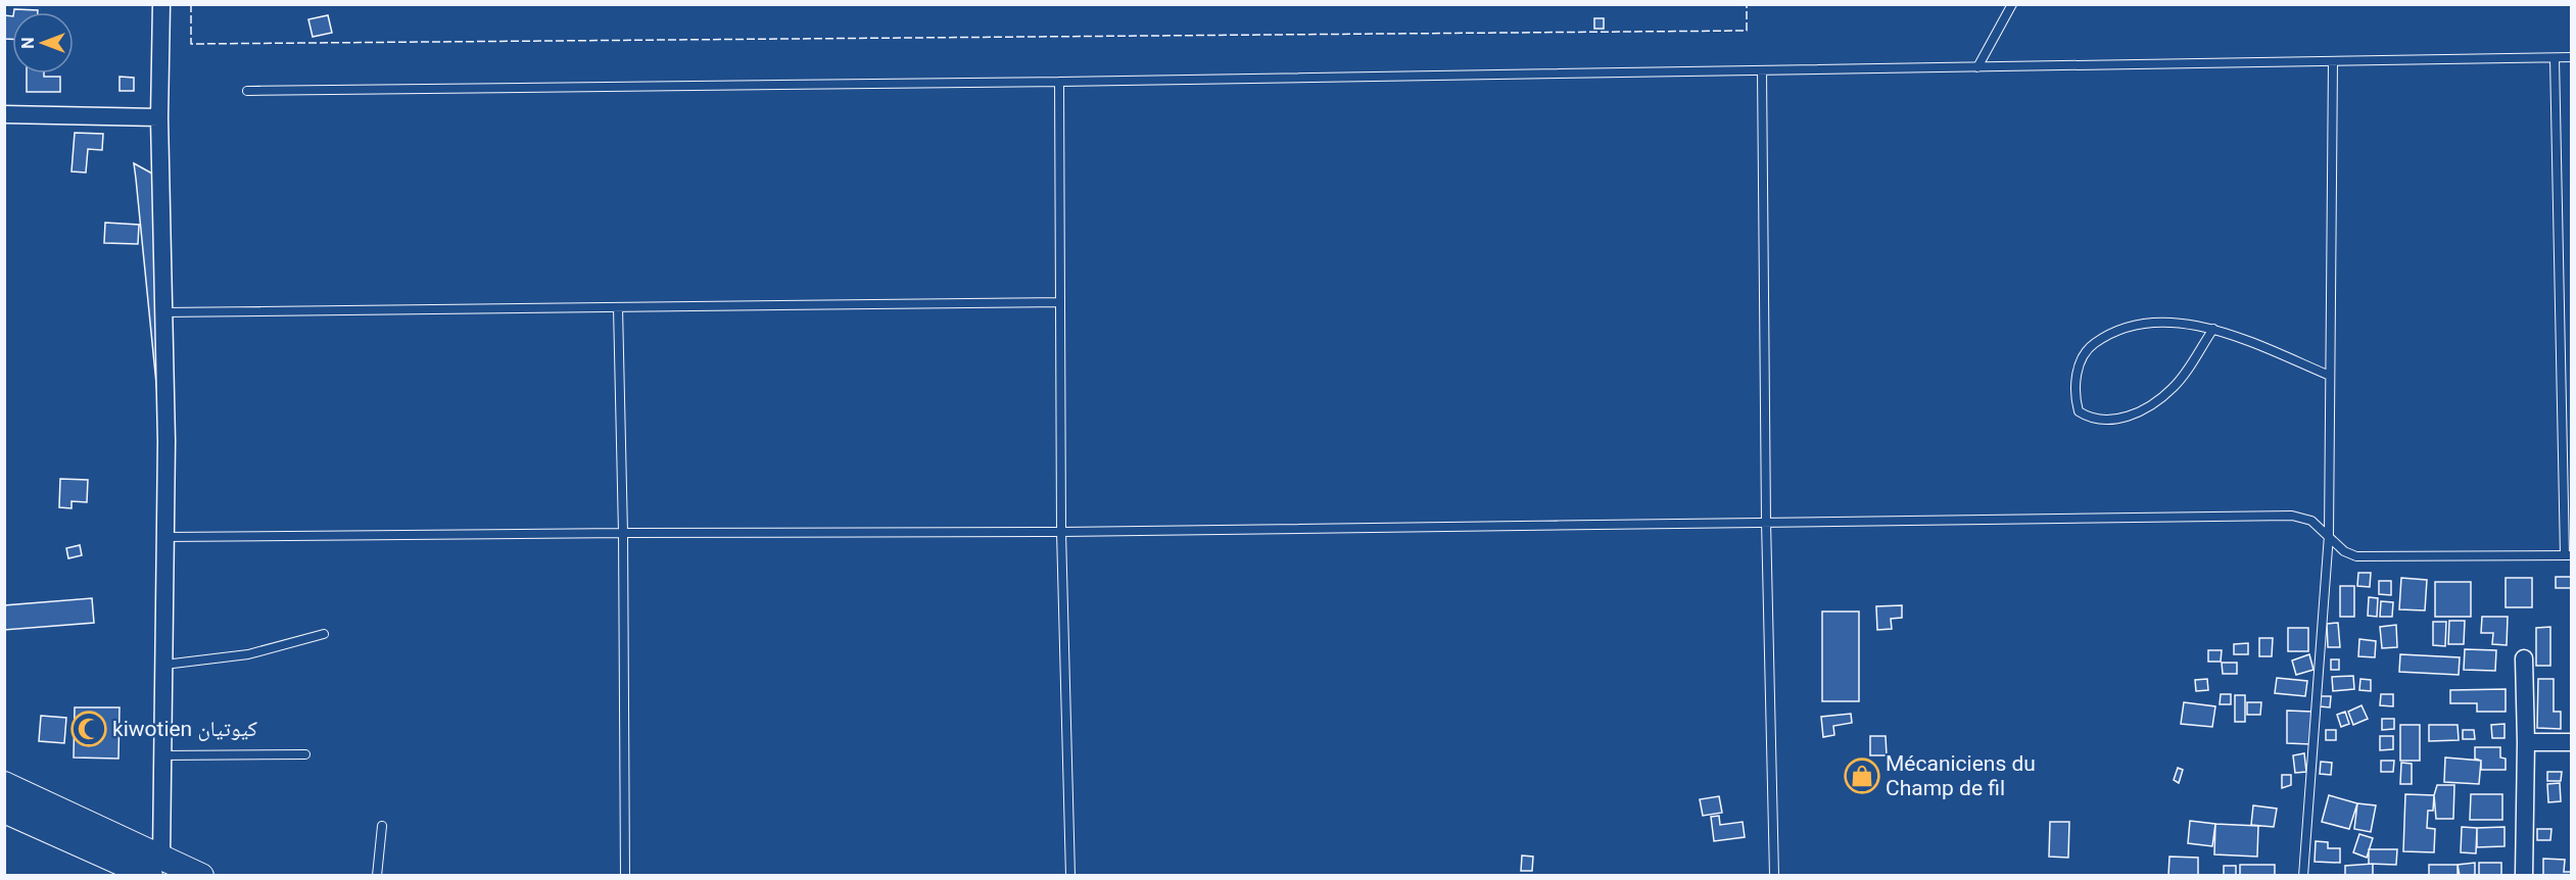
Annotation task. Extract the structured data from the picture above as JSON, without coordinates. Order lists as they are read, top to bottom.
{
  "places": {
    "mosque": ["kiwotien كيوتيان"],
    "shop": ["Mécaniciens du Champ de fil"]
  },
  "north": "left"
}
